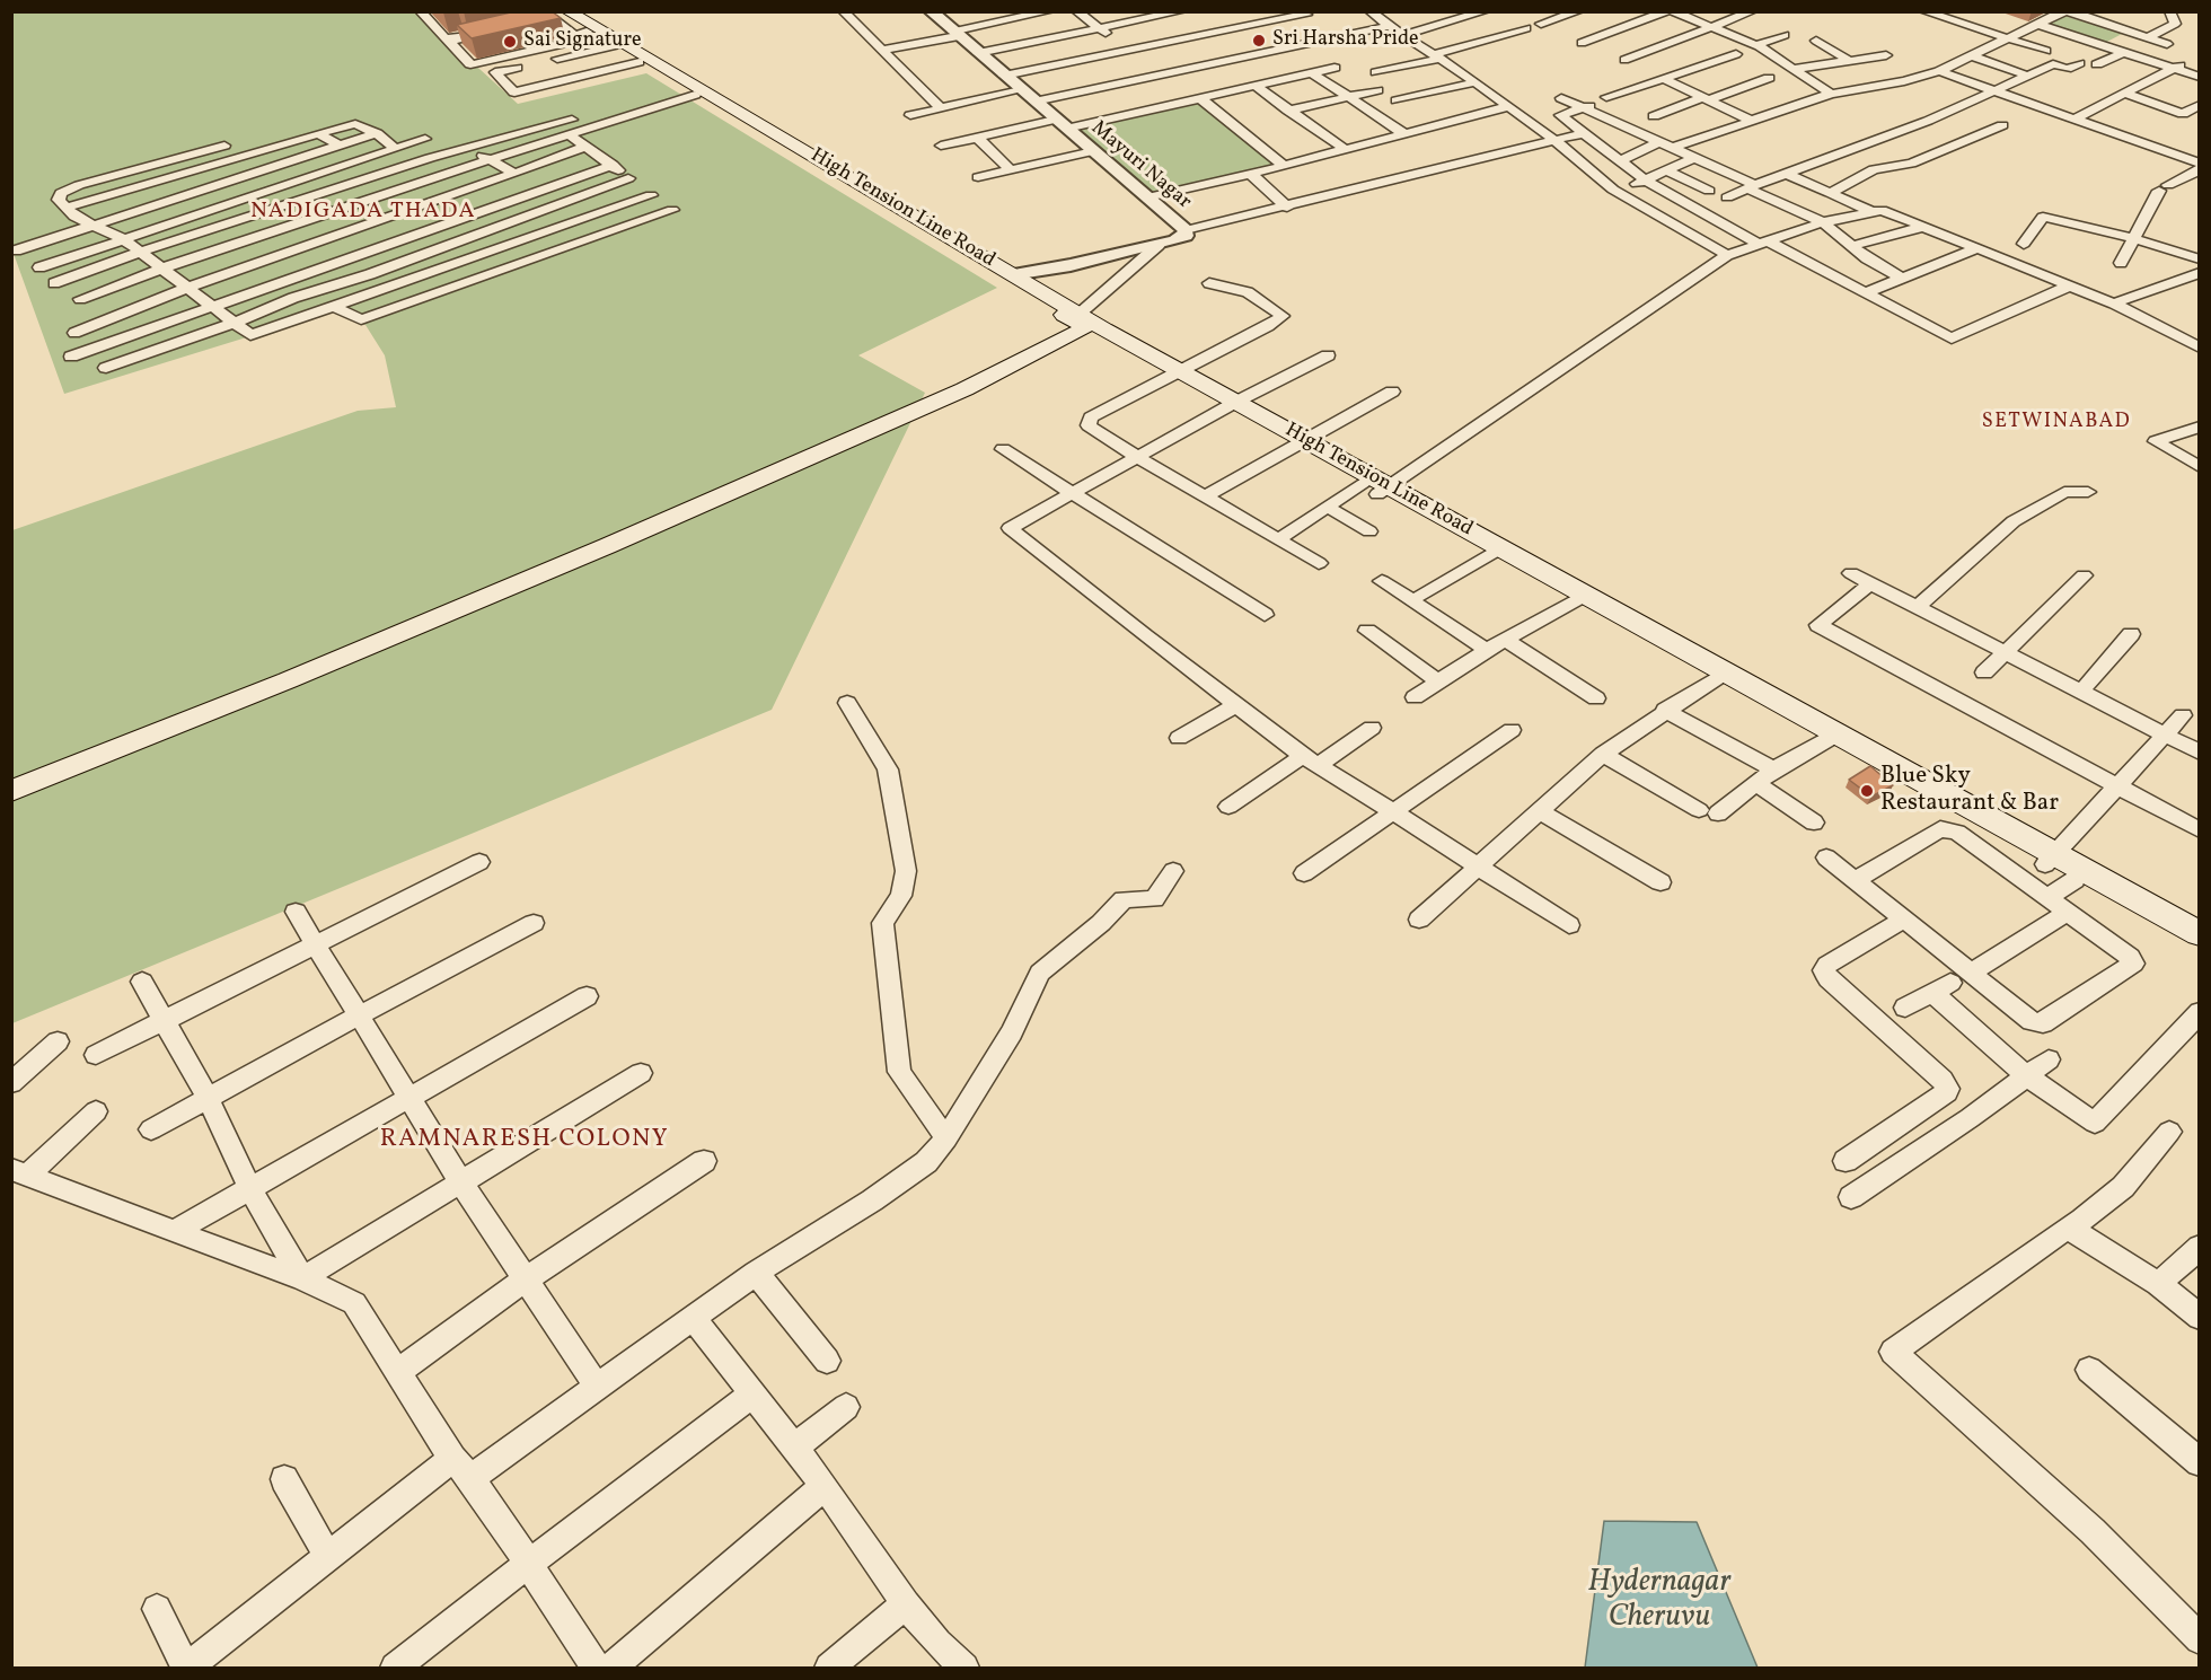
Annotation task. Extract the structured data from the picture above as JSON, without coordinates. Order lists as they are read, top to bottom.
{
  "streets": {
    "main road": ["High Tension Line Road"],
    "street": ["Mayuri Nagar"]
  },
  "crossings": [
    ["Mayuri Nagar", "High Tension Line Road"]
  ],
  "districts": ["NADIGADA THADA", "SETWINABAD", "RAMNARESH COLONY"],
  "water": ["Hydernagar Cheruvu"],
  "places": ["Sri Harsha Pride", "Sai Signature", "Blue Sky Restaurant & Bar"]
}
